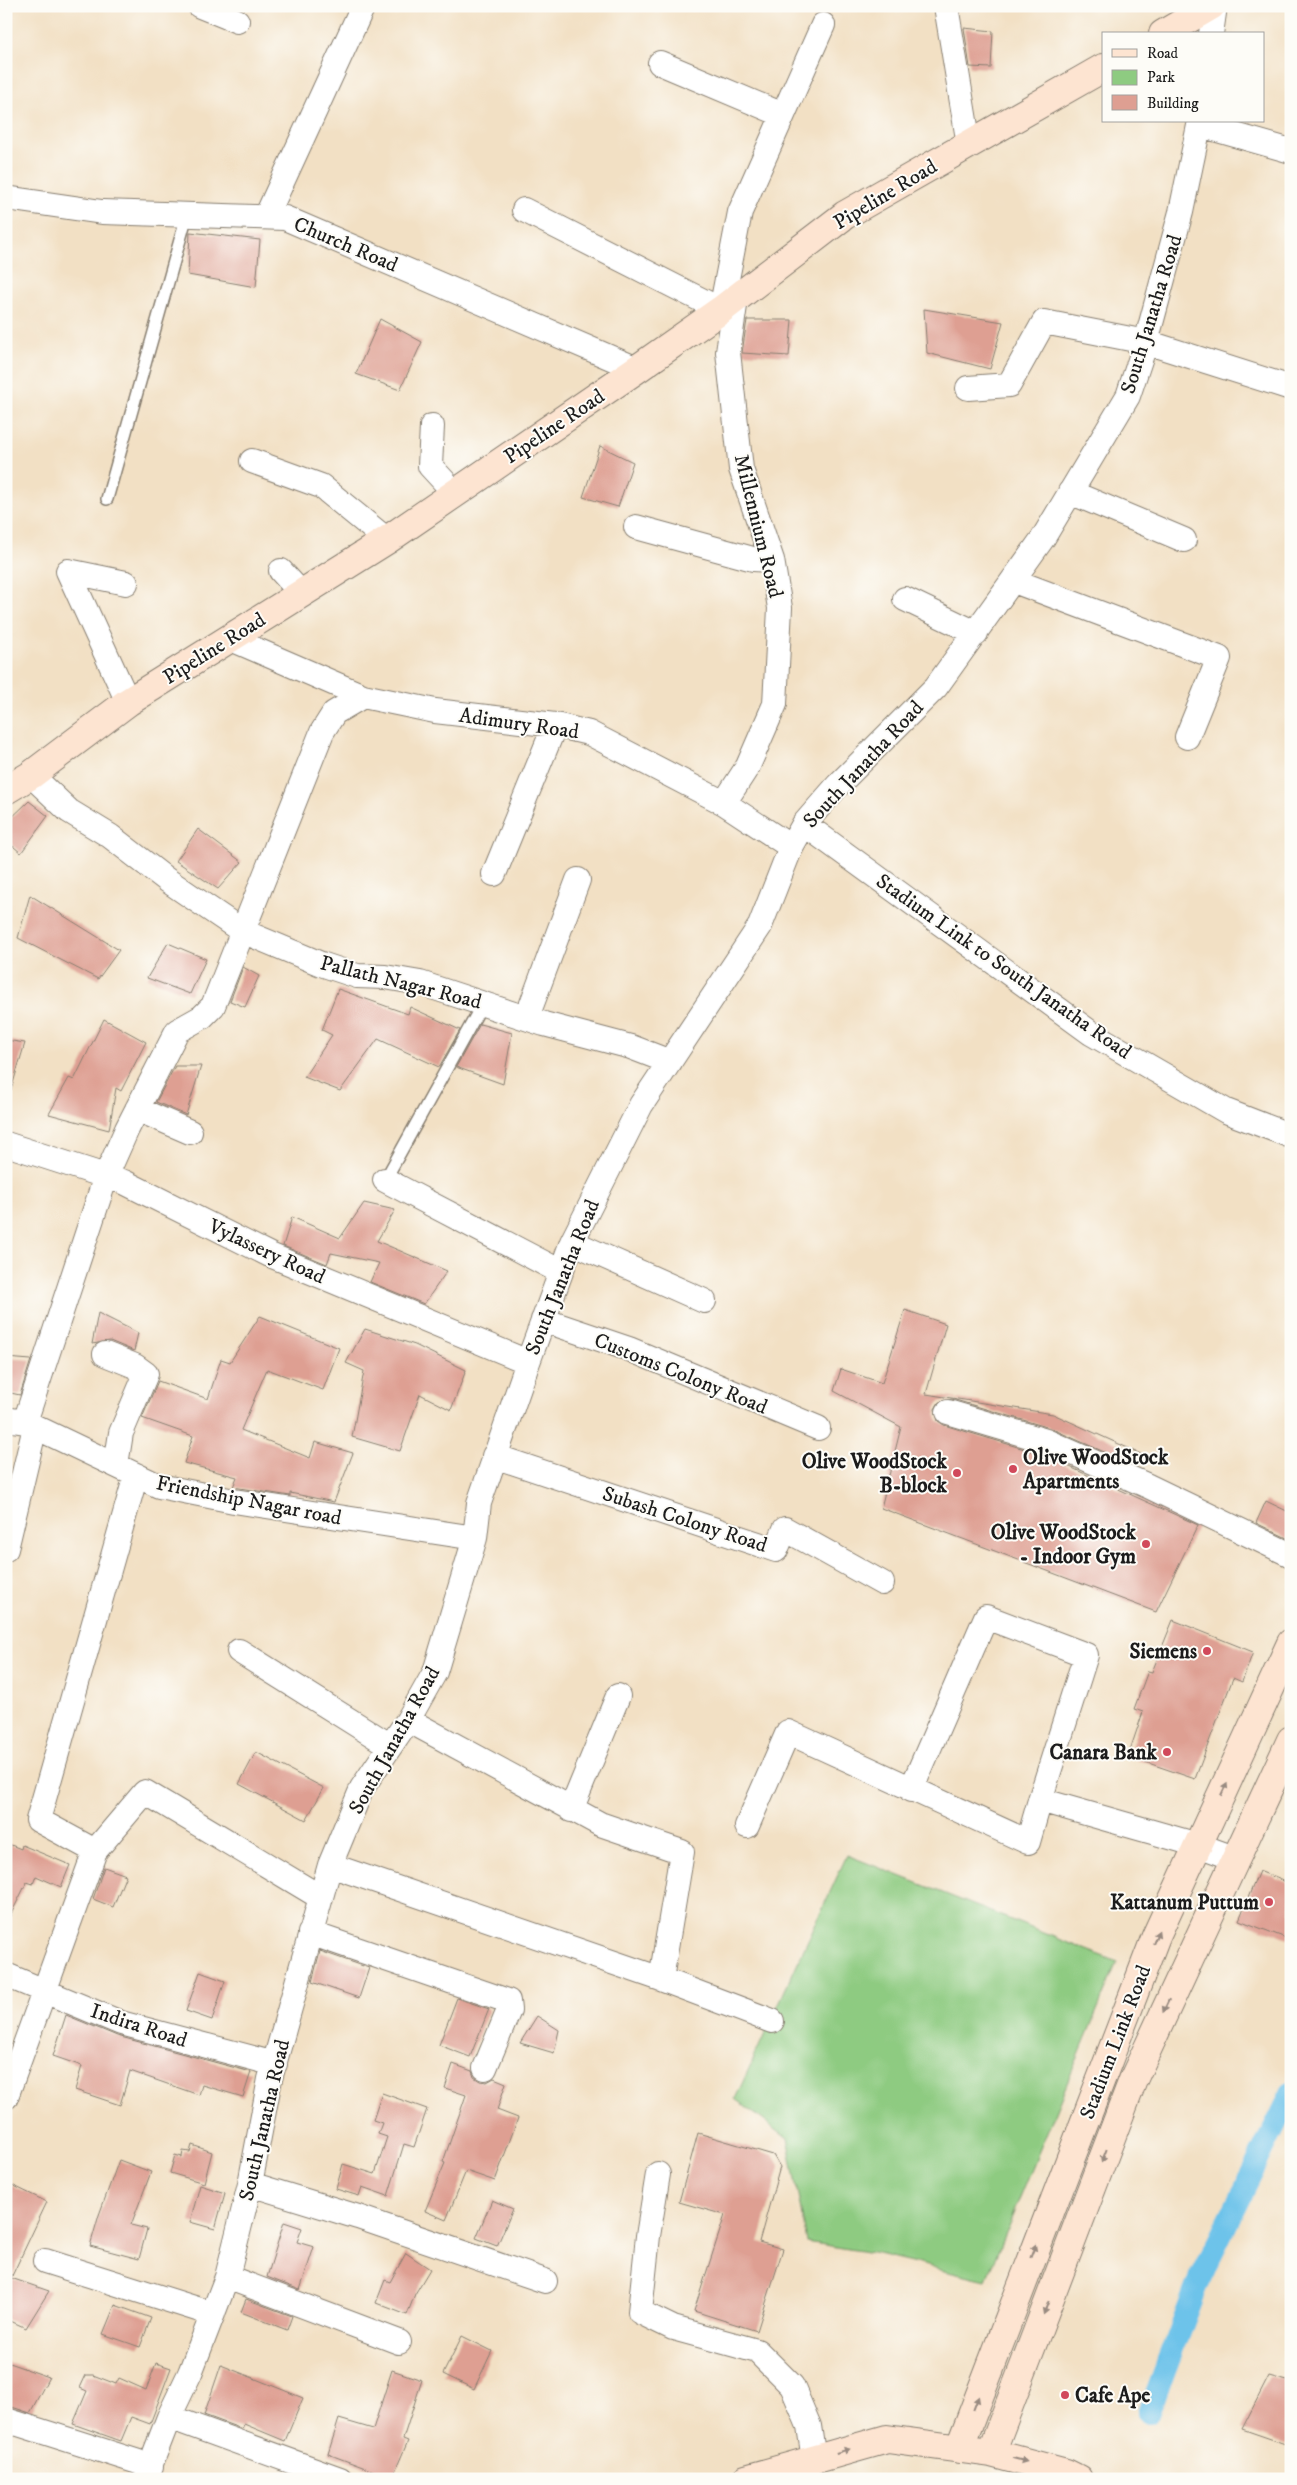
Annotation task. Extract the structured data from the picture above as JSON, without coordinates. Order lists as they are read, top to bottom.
{
  "streets": {
    "street": [
      "Pipeline Road",
      "Church Road",
      "South Janatha Road",
      "Millennium Road",
      "Adimury Road",
      "Stadium Link to South Janatha Road",
      "Pallath Nagar Road",
      "Vylassery Road",
      "Customs Colony Road",
      "Friendship Nagar road",
      "Subash Colony Road",
      "Indira Road",
      "Stadium Link Road"
    ]
  },
  "crossings": [
    ["Pipeline Road", "Church Road"],
    ["Pipeline Road", "Millennium Road"],
    ["Pipeline Road", "Adimury Road"],
    ["Pipeline Road", "Pallath Nagar Road"],
    ["South Janatha Road", "Adimury Road"],
    ["South Janatha Road", "Stadium Link to South Janatha Road"],
    ["South Janatha Road", "Pallath Nagar Road"],
    ["South Janatha Road", "Vylassery Road"],
    ["South Janatha Road", "Customs Colony Road"],
    ["South Janatha Road", "Friendship Nagar road"],
    ["South Janatha Road", "Subash Colony Road"],
    ["South Janatha Road", "Indira Road"],
    ["Millennium Road", "Adimury Road"]
  ],
  "places": [
    "Olive WoodStock Apartments",
    "Olive WoodStock B-block",
    "Olive WoodStock - Indoor Gym",
    "Siemens",
    "Canara Bank",
    "Kattanum Puttum",
    "Cafe Ape"
  ],
  "legend": ["Road", "Park", "Building"]
}
